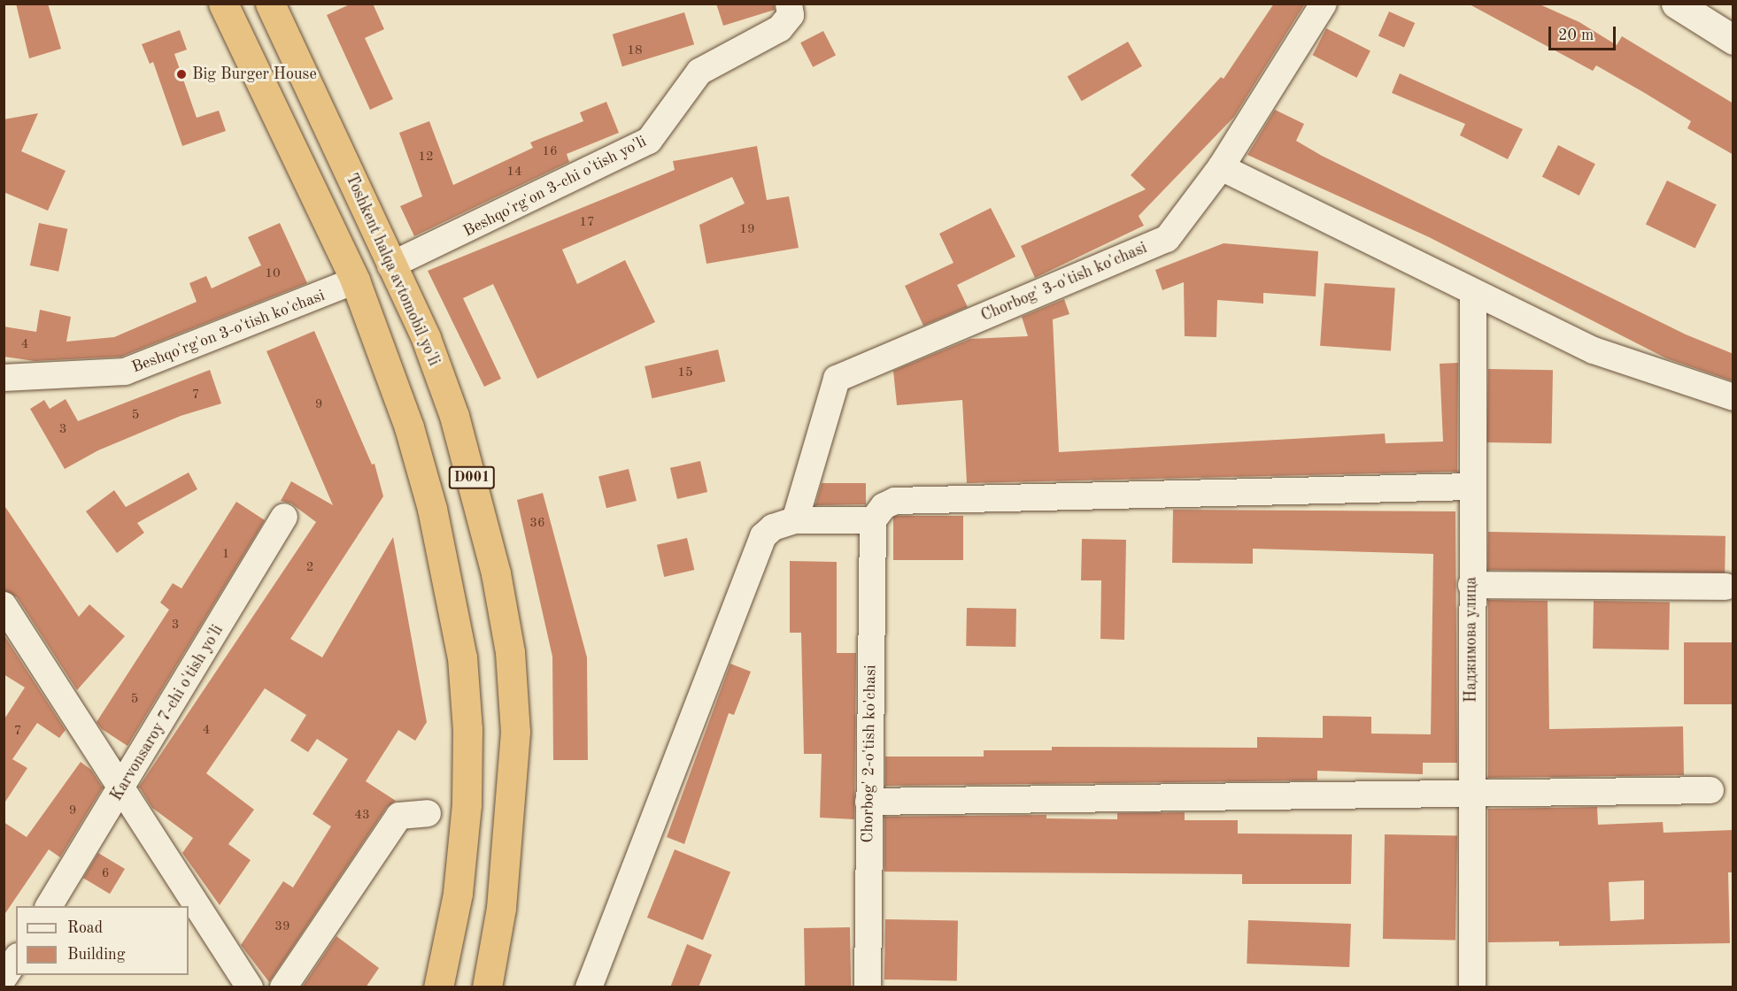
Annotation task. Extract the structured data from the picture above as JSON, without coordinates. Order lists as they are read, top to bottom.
{
  "streets": {
    "highway": ["Toshkent halqa avtomobil yo'li", "D001"],
    "street": [
      "Beshqo'rg'on 3-chi o'tish yo'li",
      "Chorbog' 3-o'tish ko'chasi",
      "Beshqo'rg'on 3-o'tish ko'chasi",
      "Наджимова улица",
      "Karvonsaroy 7-chi o'tish yo'li",
      "Chorbog' 2-o'tish ko'chasi"
    ]
  },
  "crossings": [
    ["Beshqo'rg'on 3-chi o'tish yo'li", "Toshkent halqa avtomobil yo'li"],
    ["Beshqo'rg'on 3-o'tish ko'chasi", "D001"]
  ],
  "places": ["Big Burger House"],
  "house_numbers": [
    "18",
    "16",
    "12",
    "14",
    "17",
    "19",
    "10",
    "4",
    "15",
    "7",
    "9",
    "5",
    "3",
    "36",
    "1",
    "2",
    "3",
    "5",
    "4",
    "7",
    "9",
    "43",
    "6",
    "39"
  ],
  "legend": ["Road", "Building"],
  "scale_bar": "20 m"
}
